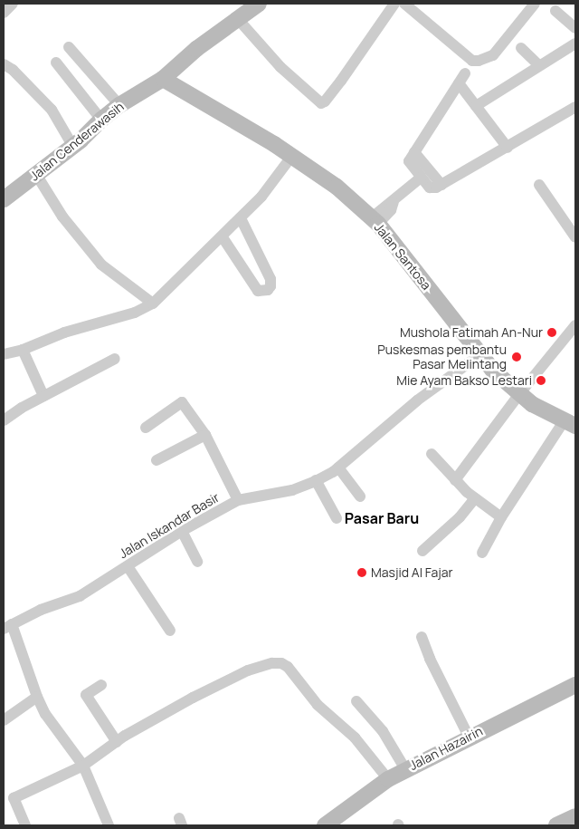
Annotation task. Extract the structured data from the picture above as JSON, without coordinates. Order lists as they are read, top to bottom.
{
  "streets": {
    "street": [
      "Jalan Cenderawasih",
      "Jalan Santosa",
      "Jalan Iskandar Basir",
      "Jalan Hazairin"
    ]
  },
  "crossings": [
    ["Jalan Cenderawasih", "Jalan Santosa"],
    ["Jalan Santosa", "Jalan Iskandar Basir"]
  ],
  "districts": ["Pasar Baru"],
  "places": [
    "Mushola Fatimah An-Nur",
    "Puskesmas pembantu Pasar Melintang",
    "Mie Ayam Bakso Lestari",
    "Masjid Al Fajar"
  ]
}
